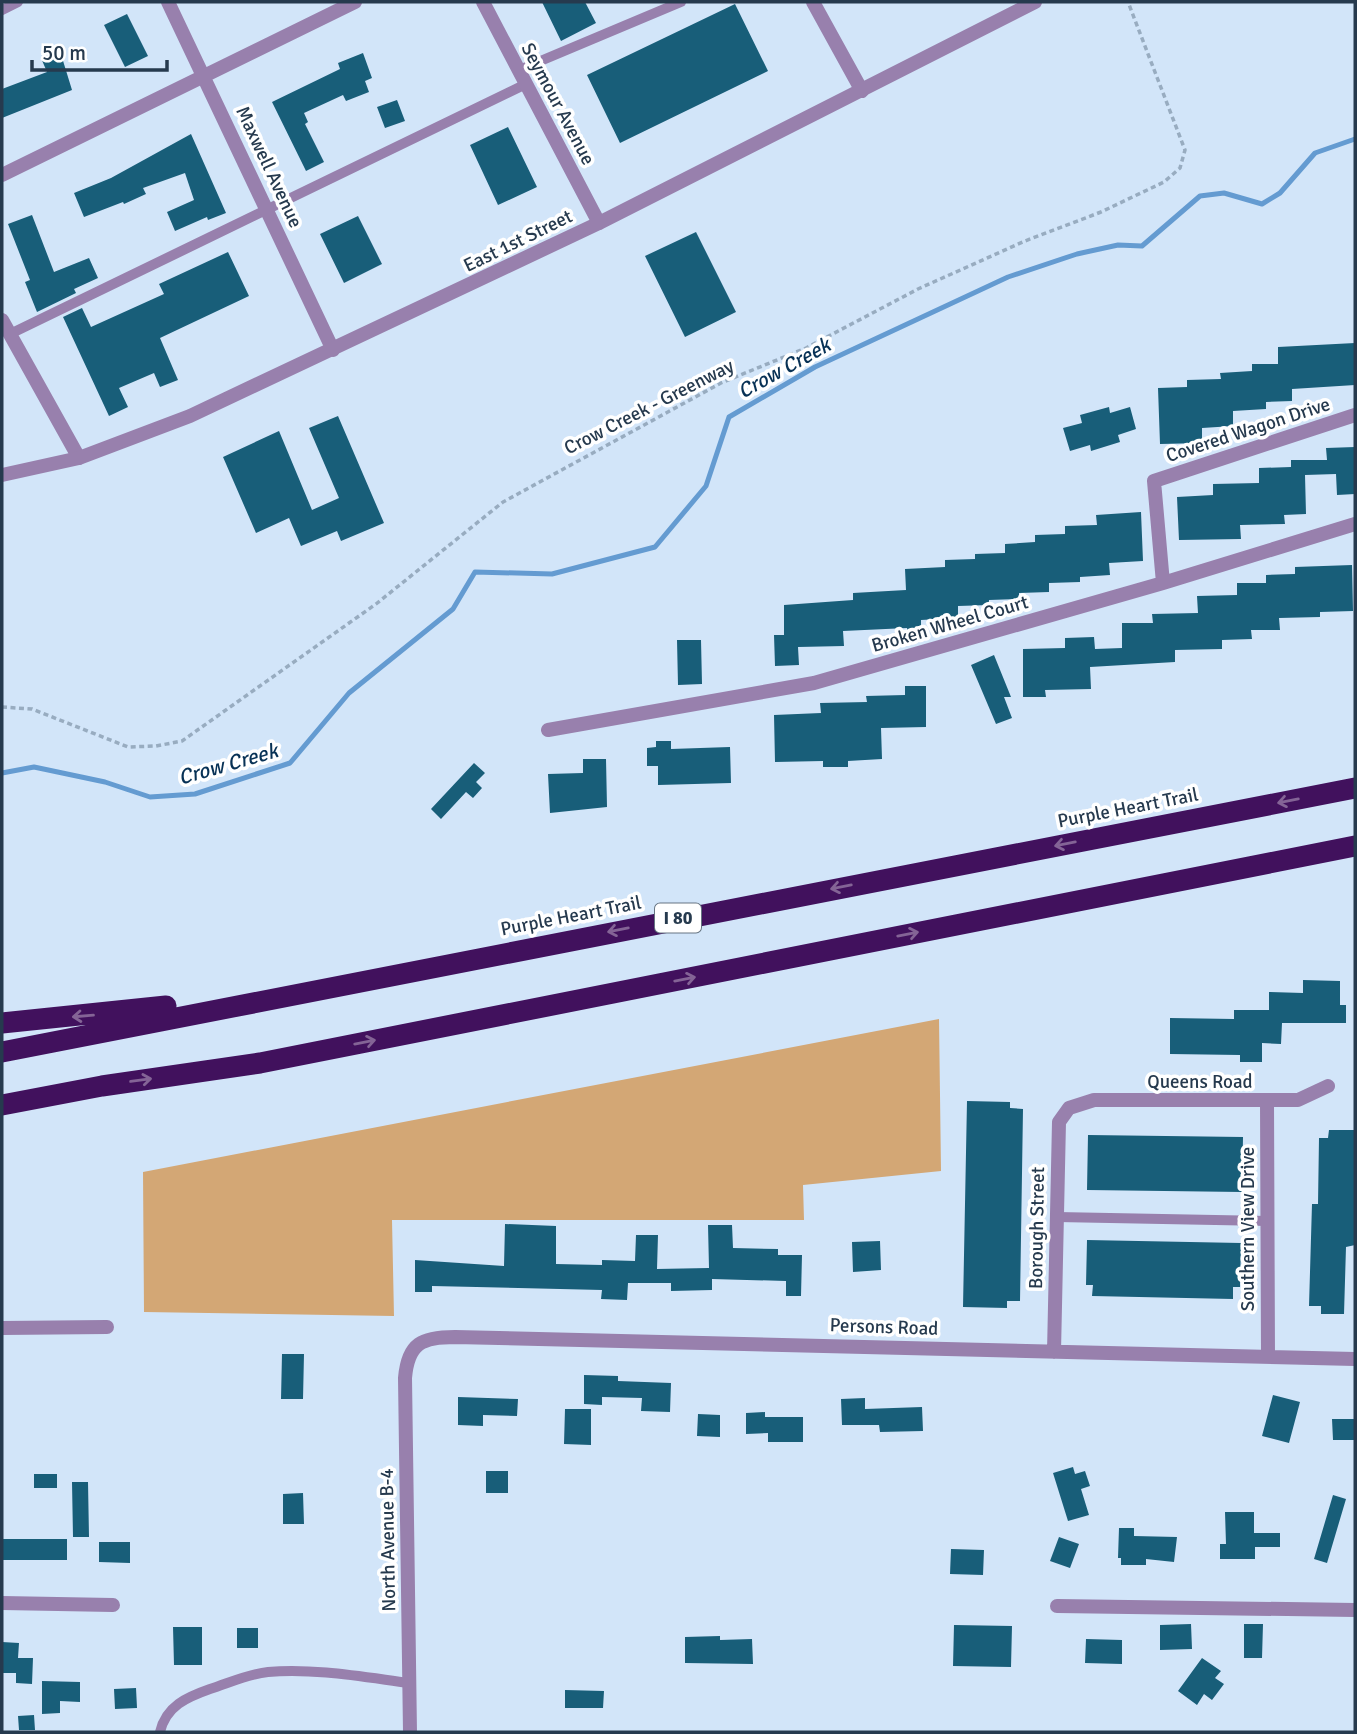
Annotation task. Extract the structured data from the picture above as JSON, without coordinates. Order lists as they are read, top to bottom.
{
  "streets": {
    "highway": ["Purple Heart Trail", "I 80"],
    "street": [
      "Seymour Avenue",
      "Maxwell Avenue",
      "East 1st Street",
      "Covered Wagon Drive",
      "Broken Wheel Court",
      "Queens Road",
      "Borough Street",
      "Southern View Drive",
      "Persons Road",
      "North Avenue B-4"
    ],
    "path": ["Crow Creek - Greenway"]
  },
  "crossings": [
    ["Seymour Avenue", "East 1st Street"],
    ["Maxwell Avenue", "East 1st Street"],
    ["Covered Wagon Drive", "Broken Wheel Court"],
    ["Queens Road", "Borough Street"],
    ["Queens Road", "Southern View Drive"],
    ["Borough Street", "Persons Road"],
    ["Southern View Drive", "Persons Road"],
    ["Persons Road", "North Avenue B-4"]
  ],
  "water": ["Crow Creek"],
  "scale_bar": "50 m"
}
